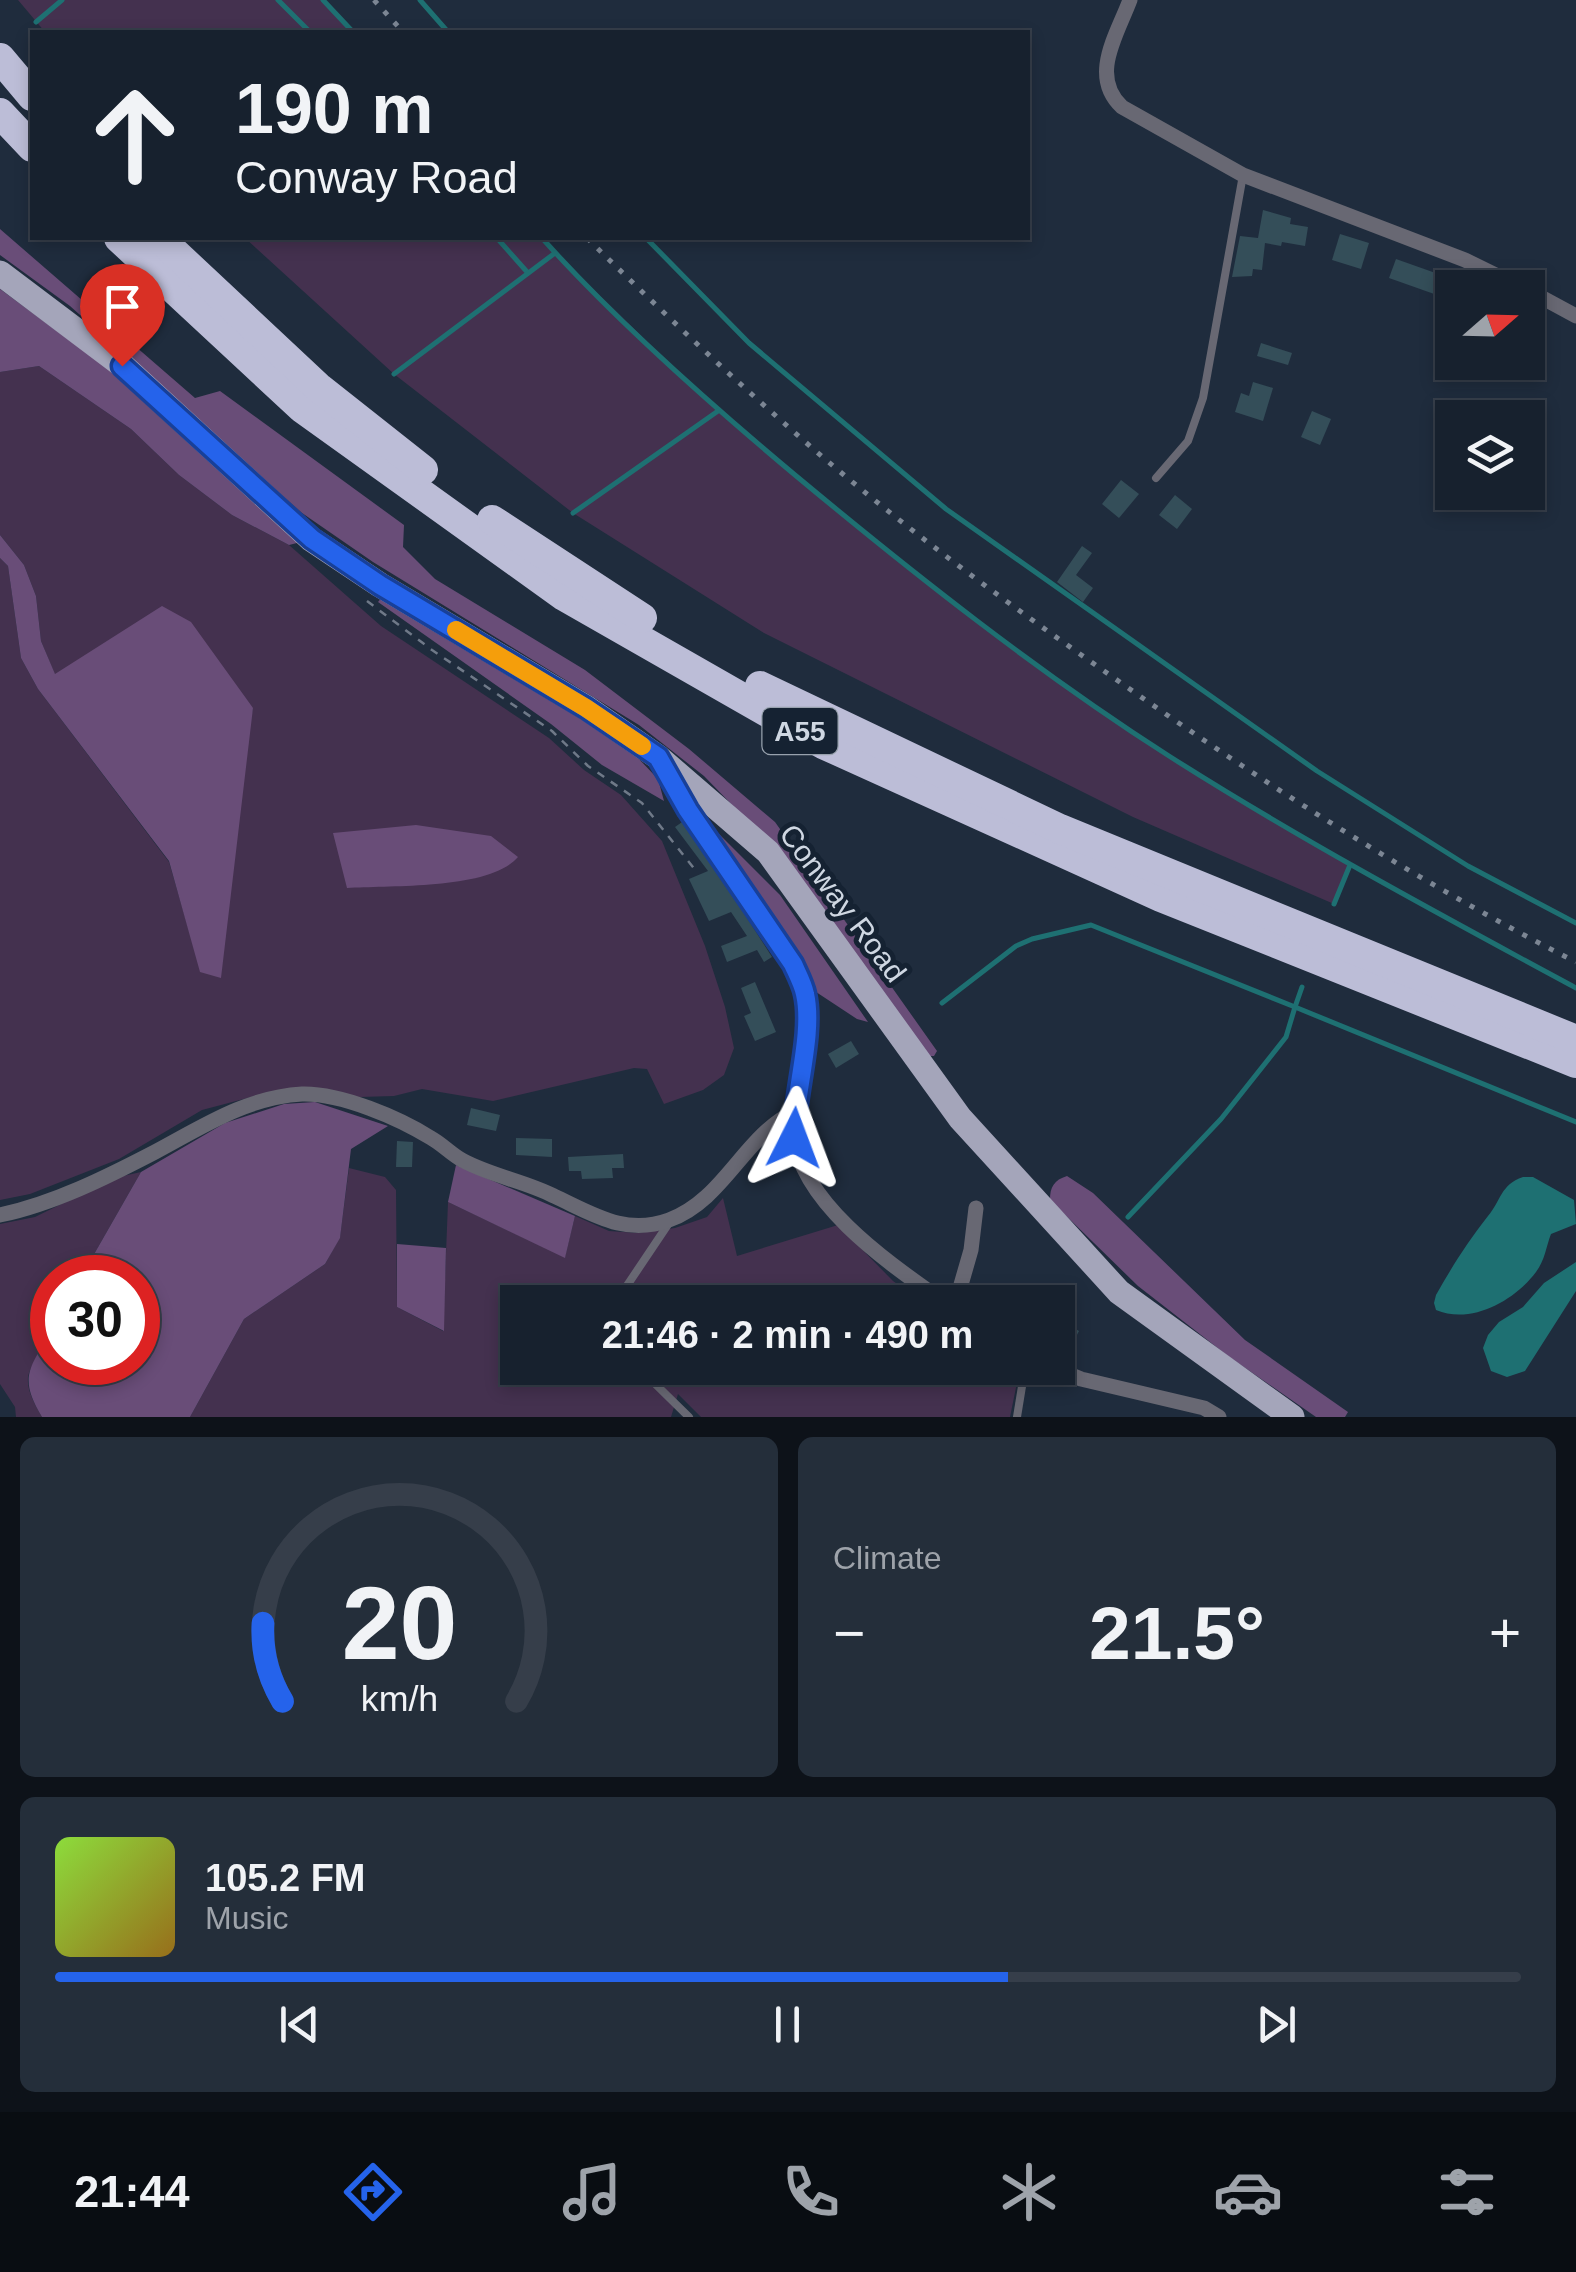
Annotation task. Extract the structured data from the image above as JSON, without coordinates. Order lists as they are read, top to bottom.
{
  "streets": {
    "highway": ["A55"],
    "main road": ["Conway Road"]
  },
  "north": "right",
  "page": {
    "turn": ["190 m", "Conway Road"],
    "limit": "30",
    "trip": "21:46 · 2 min · 490 m",
    "tile": "Climate",
    "heat": ["−", "21.5°", "+"],
    "song": ["105.2 FM", "Music"],
    "tabs": "21:44",
    "gauge": ["20", "km/h"]
  }
}
